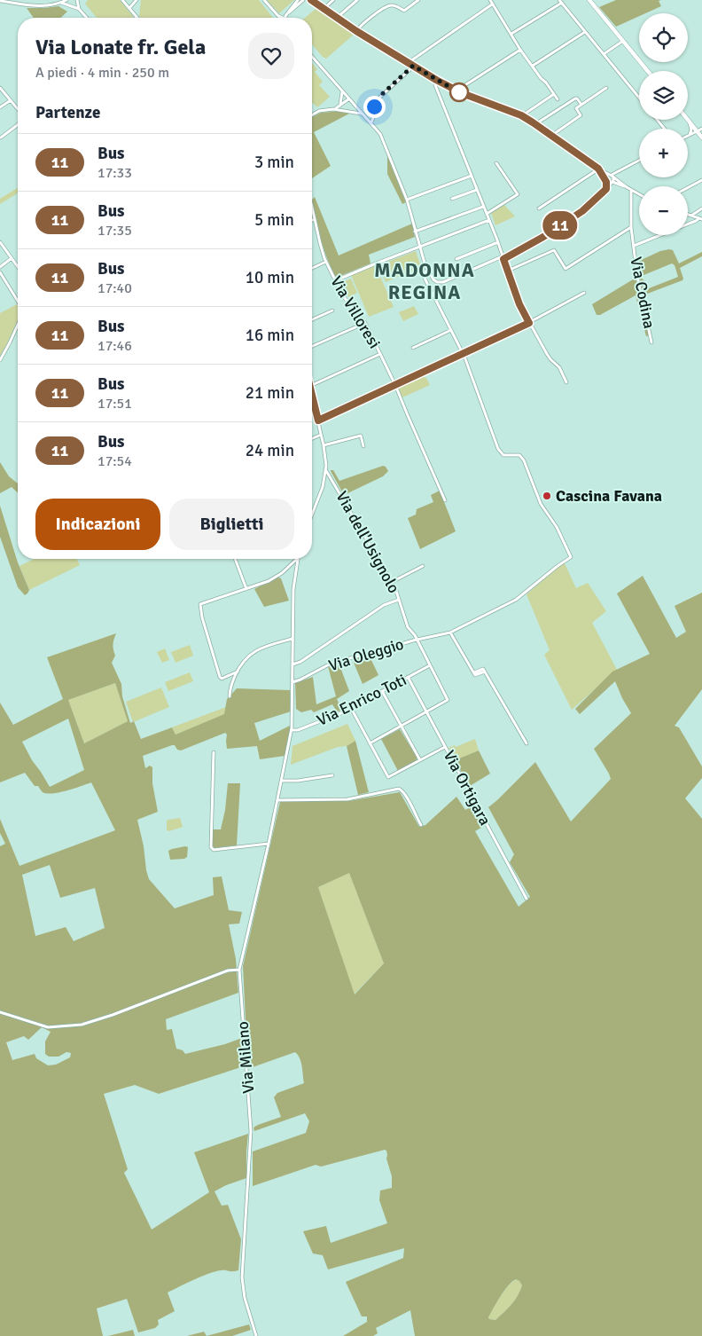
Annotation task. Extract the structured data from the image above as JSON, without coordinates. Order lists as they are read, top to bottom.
{
  "streets": {
    "street": [
      "Via Codina",
      "Via Villoresi",
      "Via dell'Usignolo",
      "Via Oleggio",
      "Via Enrico Toti",
      "Via Ortigara",
      "Via Milano"
    ]
  },
  "crossings": [
    ["Via dell'Usignolo", "Via Oleggio"],
    ["Via dell'Usignolo", "Via Enrico Toti"],
    ["Via dell'Usignolo", "Via Ortigara"],
    ["Via Oleggio", "Via Milano"],
    ["Via Enrico Toti", "Via Ortigara"],
    ["Via Enrico Toti", "Via Milano"]
  ],
  "districts": ["MADONNA REGINA"],
  "places": ["Cascina Favana"],
  "lines": ["bus line 11"],
  "page": {
    "on_map": "11",
    "map_buttons": ["+", "−"],
    "heading": [
      ["Via Lonate fr. Gela", "A piedi · 4 min · 250 m"],
      "Partenze"
    ],
    "list": [
      {
        "mark": "11",
        "name": "Bus",
        "note": "17:33",
        "value": "3 min"
      },
      {
        "mark": "11",
        "name": "Bus",
        "note": "17:35",
        "value": "5 min"
      },
      {
        "mark": "11",
        "name": "Bus",
        "note": "17:40",
        "value": "10 min"
      },
      {
        "mark": "11",
        "name": "Bus",
        "note": "17:46",
        "value": "16 min"
      },
      {
        "mark": "11",
        "name": "Bus",
        "note": "17:51",
        "value": "21 min"
      },
      {
        "mark": "11",
        "name": "Bus",
        "note": "17:54",
        "value": "24 min"
      }
    ],
    "buttons": ["Indicazioni", "Biglietti"]
  }
}
